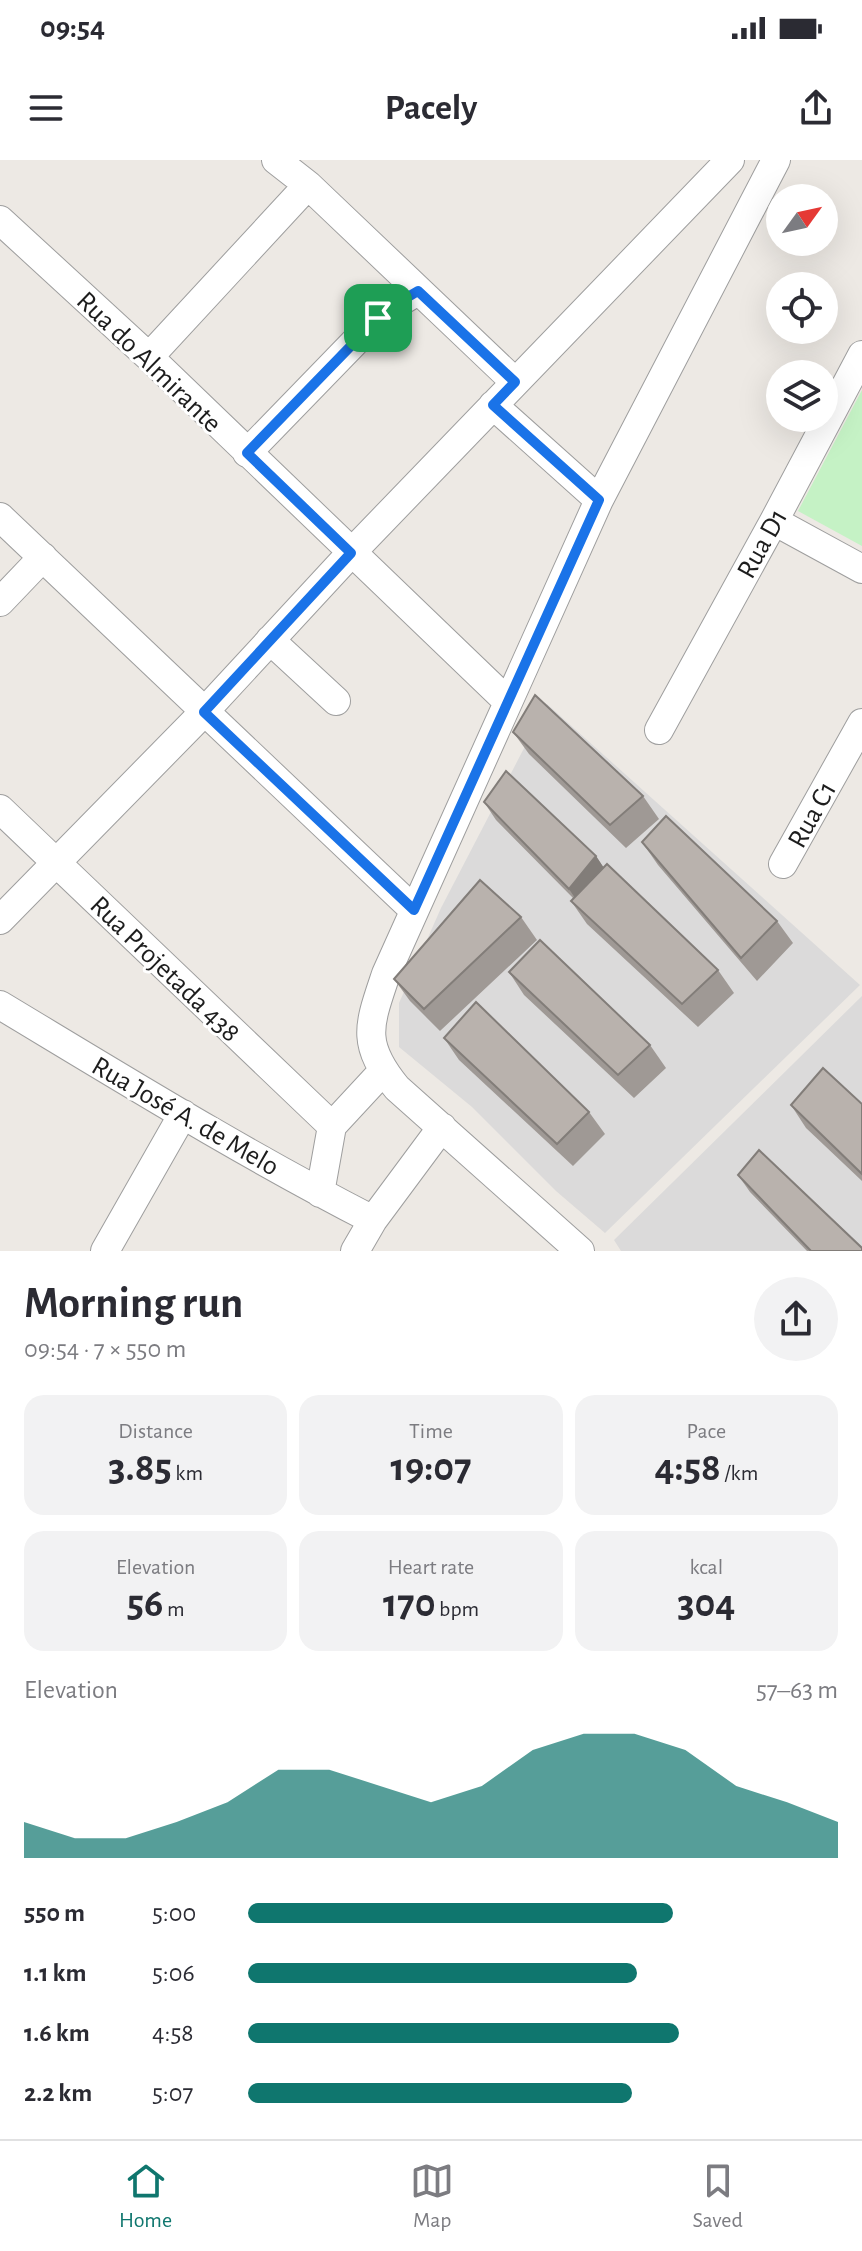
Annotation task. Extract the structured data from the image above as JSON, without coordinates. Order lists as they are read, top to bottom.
{
  "streets": {
    "street": [
      "Rua do Almirante",
      "Rua D1",
      "Rua C1",
      "Rua Projetada 438",
      "Rua José A. de Melo"
    ]
  },
  "north": "top right",
  "page": {
    "status": "09:54",
    "header": "Pacely",
    "heading": ["Morning run", "09:54 · 7 × 550 m"],
    "stats": [
      ["Distance", "3.85 km"],
      ["Time", "19:07"],
      ["Pace", "4:58 /km"],
      ["Elevation", "56 m"],
      ["Heart rate", "170 bpm"],
      ["kcal", "304"]
    ],
    "chart": ["Elevation", "57–63 m"],
    "list": [
      {
        "name": "550 m",
        "note": "5:00"
      },
      {
        "name": "1.1 km",
        "note": "5:06"
      },
      {
        "name": "1.6 km",
        "note": "4:58"
      },
      {
        "name": "2.2 km",
        "note": "5:07"
      }
    ],
    "tabs": ["Home", "Map", "Saved"]
  }
}
